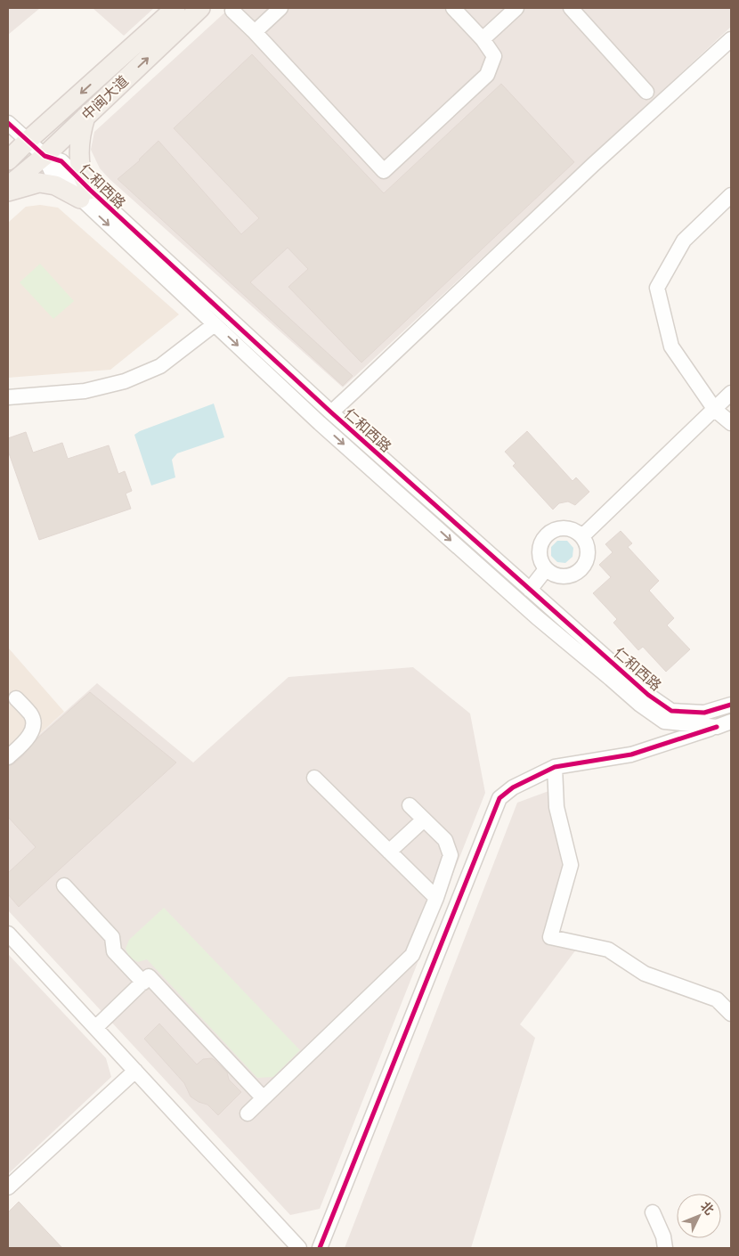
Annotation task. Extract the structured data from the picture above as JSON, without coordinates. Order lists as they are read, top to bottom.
{
  "streets": {
    "main road": ["中闽大道"],
    "street": ["仁和西路"]
  },
  "crossings": [
    ["中闽大道", "仁和西路"]
  ],
  "north": "top right"
}
